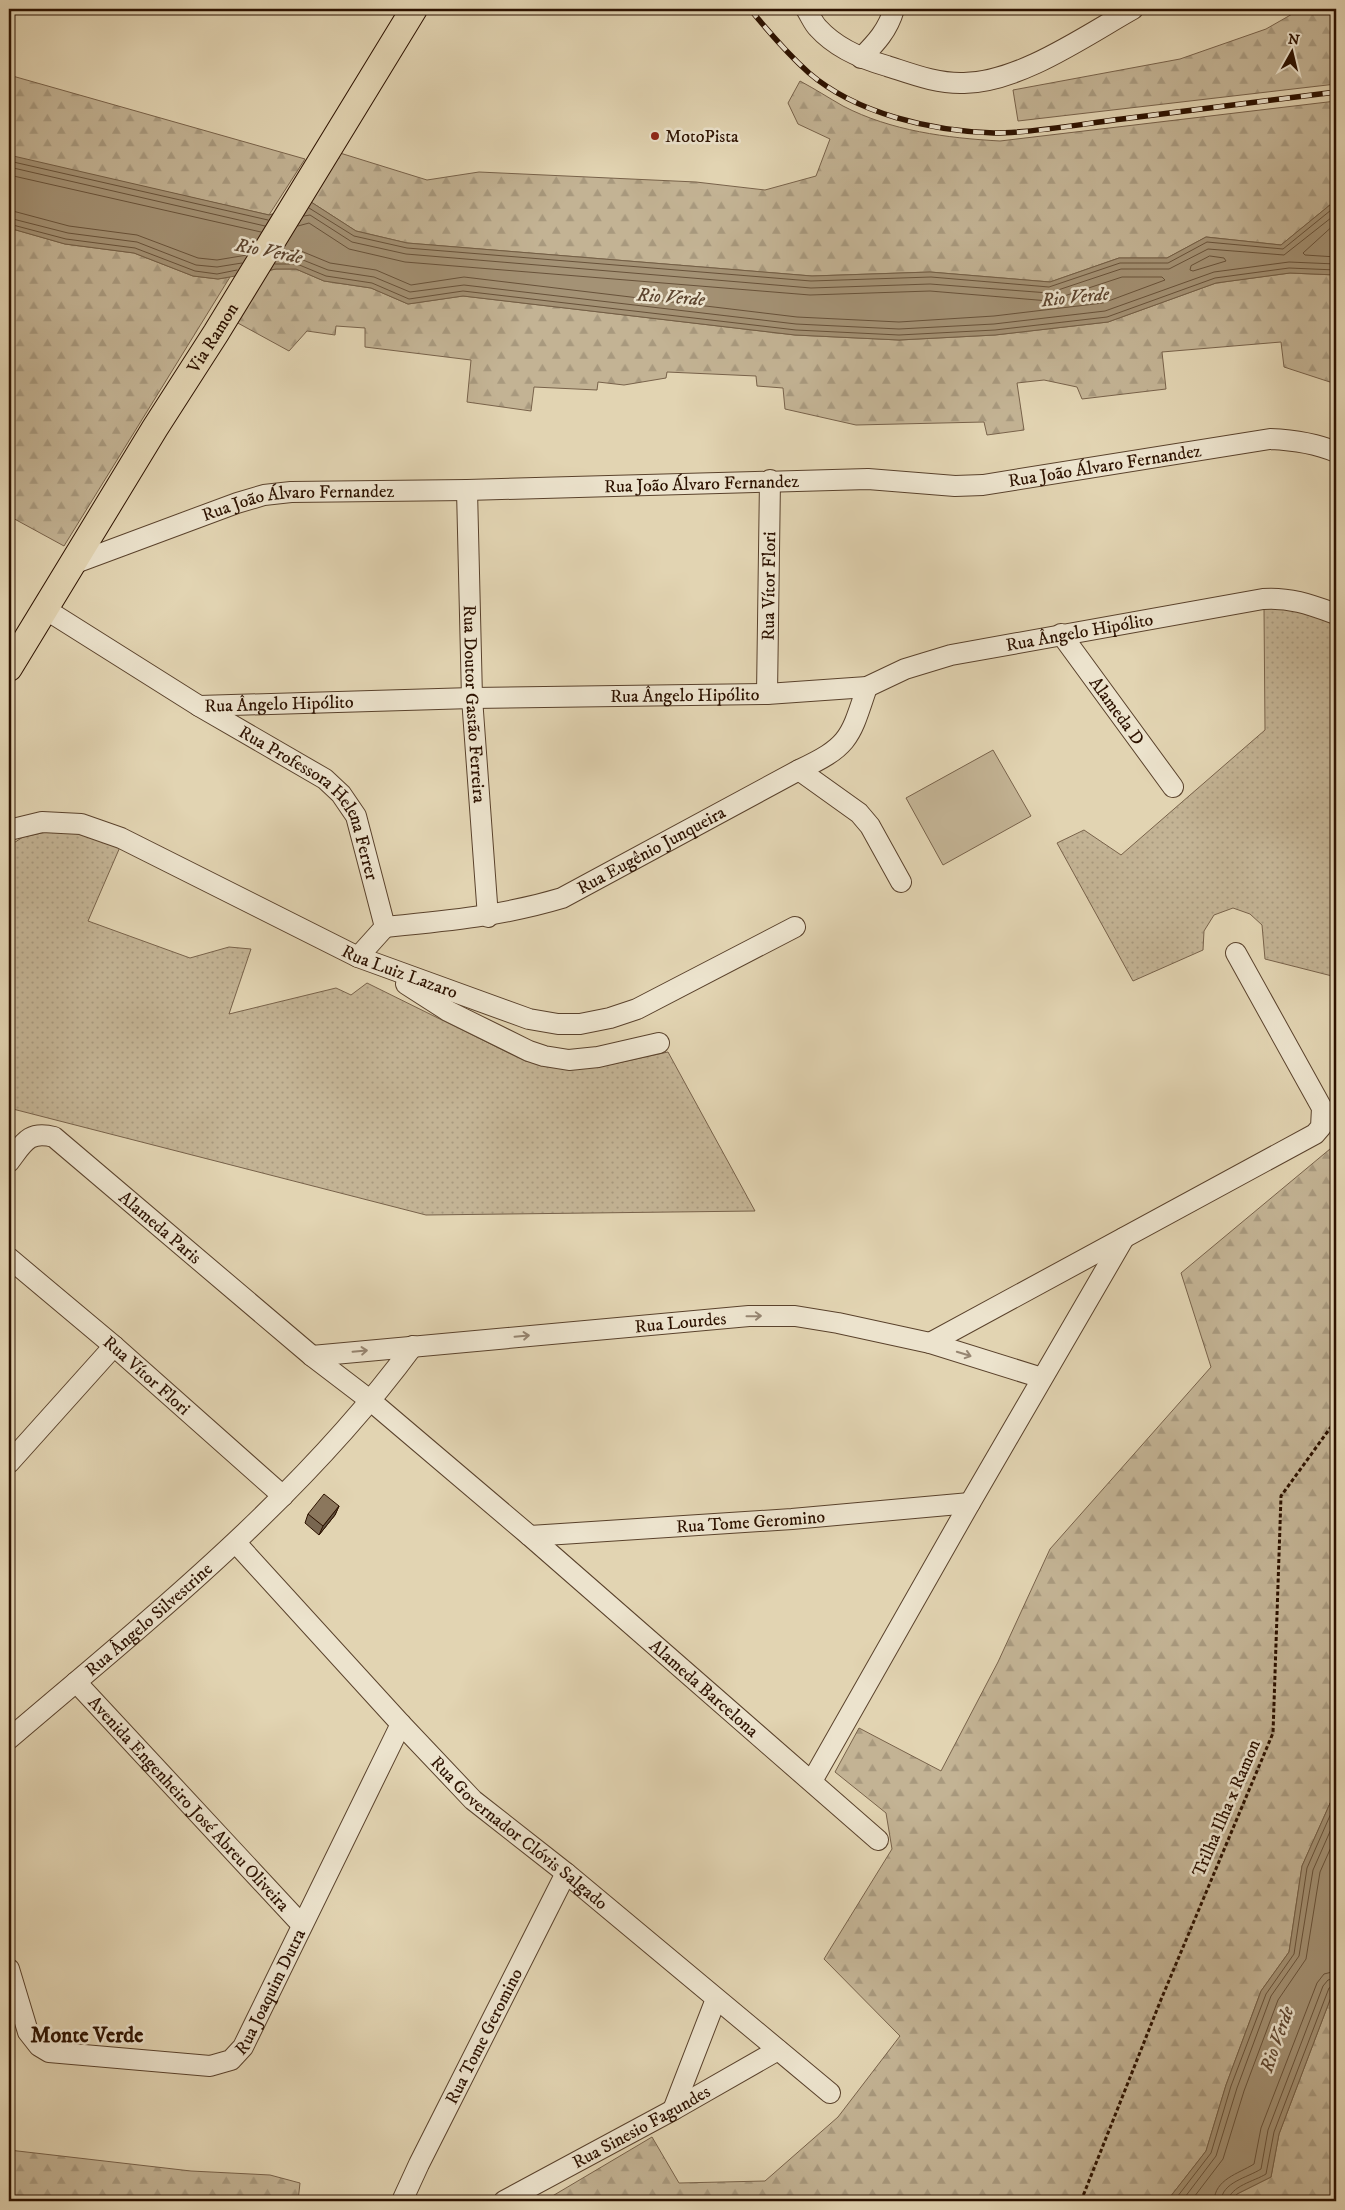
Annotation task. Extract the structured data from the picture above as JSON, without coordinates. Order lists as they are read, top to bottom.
{
  "streets": {
    "main road": ["Via Ramon"],
    "street": [
      "Rua João Álvaro Fernandez",
      "Rua Vítor Flori",
      "Rua Ângelo Hipólito",
      "Rua Doutor Gastão Ferreira",
      "Alameda D",
      "Rua Professora Helena Ferrer",
      "Rua Eugênio Junqueira",
      "Rua Luiz Lazaro",
      "Alameda Paris",
      "Rua Lourdes",
      "Rua Tome Geromino",
      "Rua Ângelo Silvestrine",
      "Alameda Barcelona",
      "Avenida Engenheiro José Abreu Oliveira",
      "Rua Governador Clóvis Salgado",
      "Rua Joaquim Dutra",
      "Rua Sinesio Fagundes"
    ],
    "path": ["Trilha Ilha x Ramon"]
  },
  "crossings": [
    ["Via Ramon", "Rua João Álvaro Fernandez"],
    ["Via Ramon", "Rua Ângelo Hipólito"],
    ["Rua João Álvaro Fernandez", "Rua Vítor Flori"],
    ["Rua João Álvaro Fernandez", "Rua Doutor Gastão Ferreira"],
    ["Rua Vítor Flori", "Rua Ângelo Hipólito"],
    ["Rua Vítor Flori", "Rua Ângelo Silvestrine"],
    ["Rua Ângelo Hipólito", "Rua Doutor Gastão Ferreira"],
    ["Rua Ângelo Hipólito", "Alameda D"],
    ["Rua Ângelo Hipólito", "Rua Professora Helena Ferrer"],
    ["Rua Ângelo Hipólito", "Rua Eugênio Junqueira"],
    ["Rua Doutor Gastão Ferreira", "Rua Eugênio Junqueira"],
    ["Rua Professora Helena Ferrer", "Rua Eugênio Junqueira"],
    ["Alameda Paris", "Rua Lourdes"],
    ["Alameda Paris", "Alameda Barcelona"],
    ["Rua Lourdes", "Rua Ângelo Silvestrine"],
    ["Rua Lourdes", "Alameda Barcelona"],
    ["Rua Tome Geromino", "Alameda Barcelona"],
    ["Rua Tome Geromino", "Rua Governador Clóvis Salgado"],
    ["Rua Ângelo Silvestrine", "Alameda Barcelona"],
    ["Rua Ângelo Silvestrine", "Avenida Engenheiro José Abreu Oliveira"],
    ["Rua Ângelo Silvestrine", "Rua Governador Clóvis Salgado"],
    ["Avenida Engenheiro José Abreu Oliveira", "Rua Joaquim Dutra"],
    ["Rua Governador Clóvis Salgado", "Rua Joaquim Dutra"],
    ["Rua Governador Clóvis Salgado", "Rua Sinesio Fagundes"]
  ],
  "one_way": ["Rua Lourdes"],
  "districts": ["Monte Verde"],
  "water": ["Rio Verde"],
  "places": ["MotoPista"],
  "north": "top"
}
